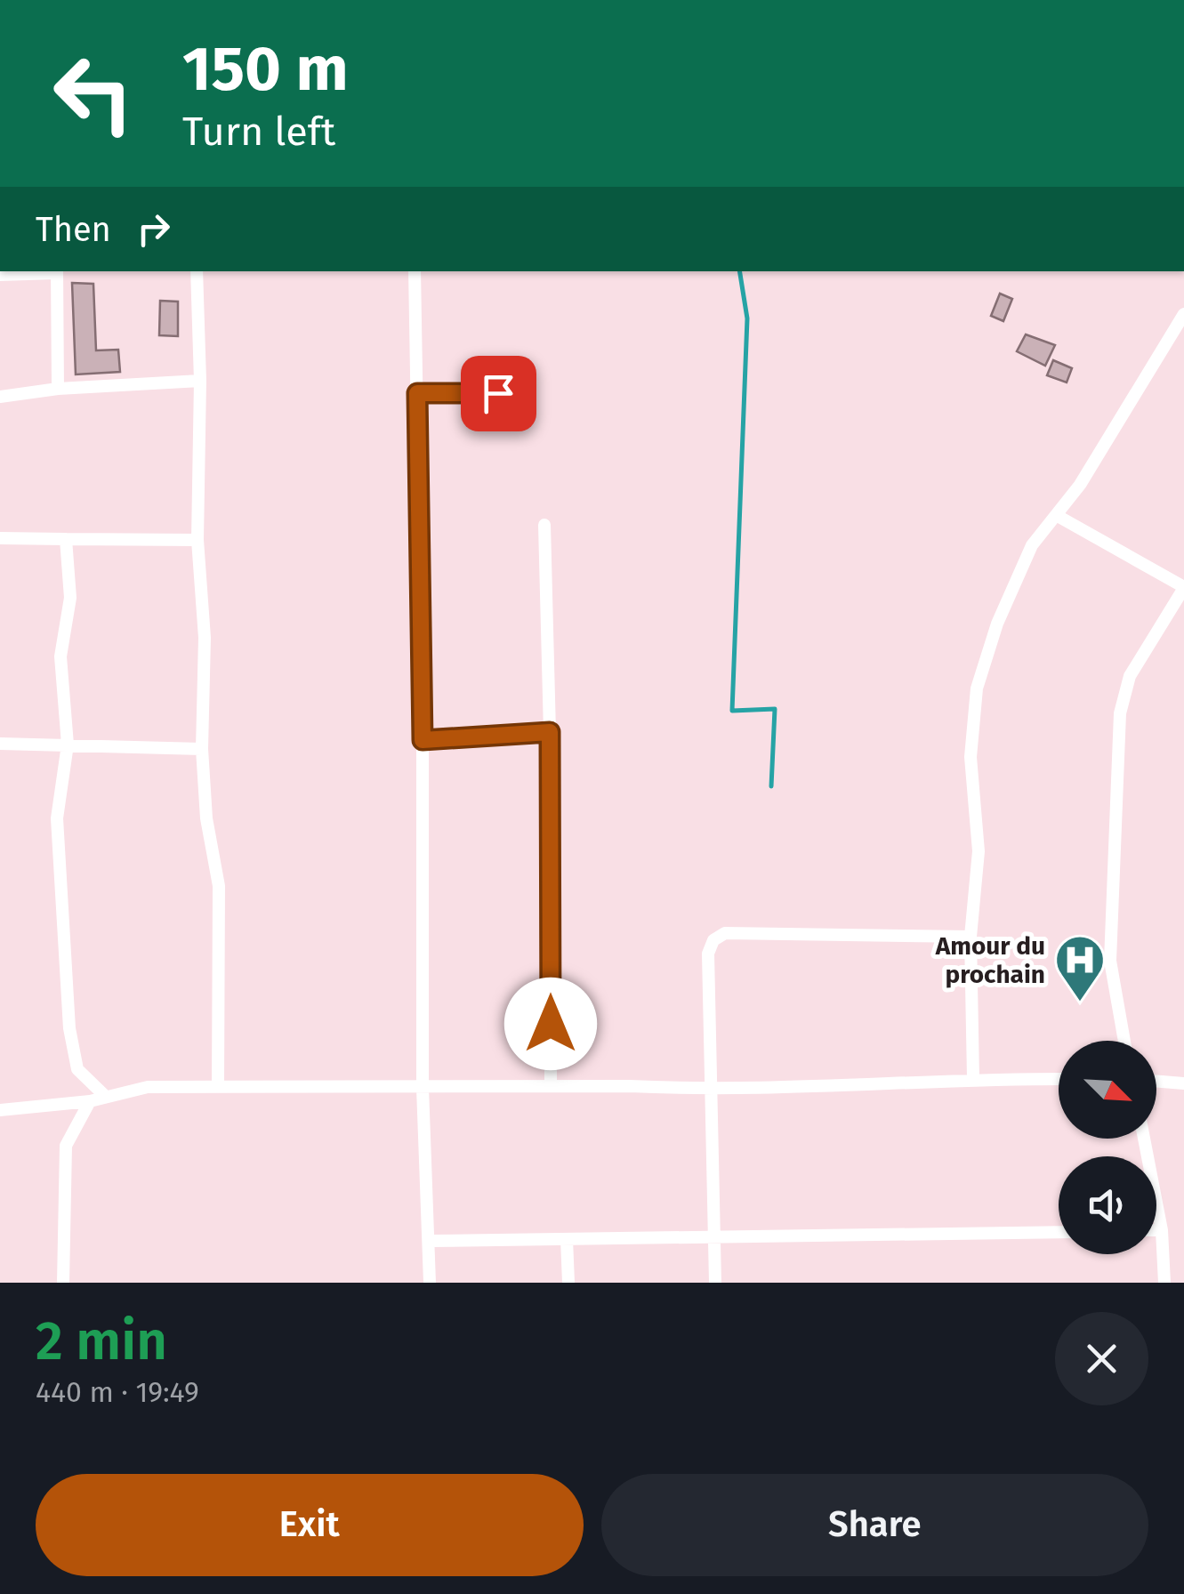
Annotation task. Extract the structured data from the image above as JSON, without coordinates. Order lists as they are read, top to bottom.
{
  "places": {
    "hospital": ["Amour du prochain"]
  },
  "north": "bottom right",
  "page": {
    "turn": ["150 m", "Turn left"],
    "then": "Then",
    "heading": ["2 min", "440 m · 19:49"],
    "buttons": ["Exit", "Share"]
  }
}
